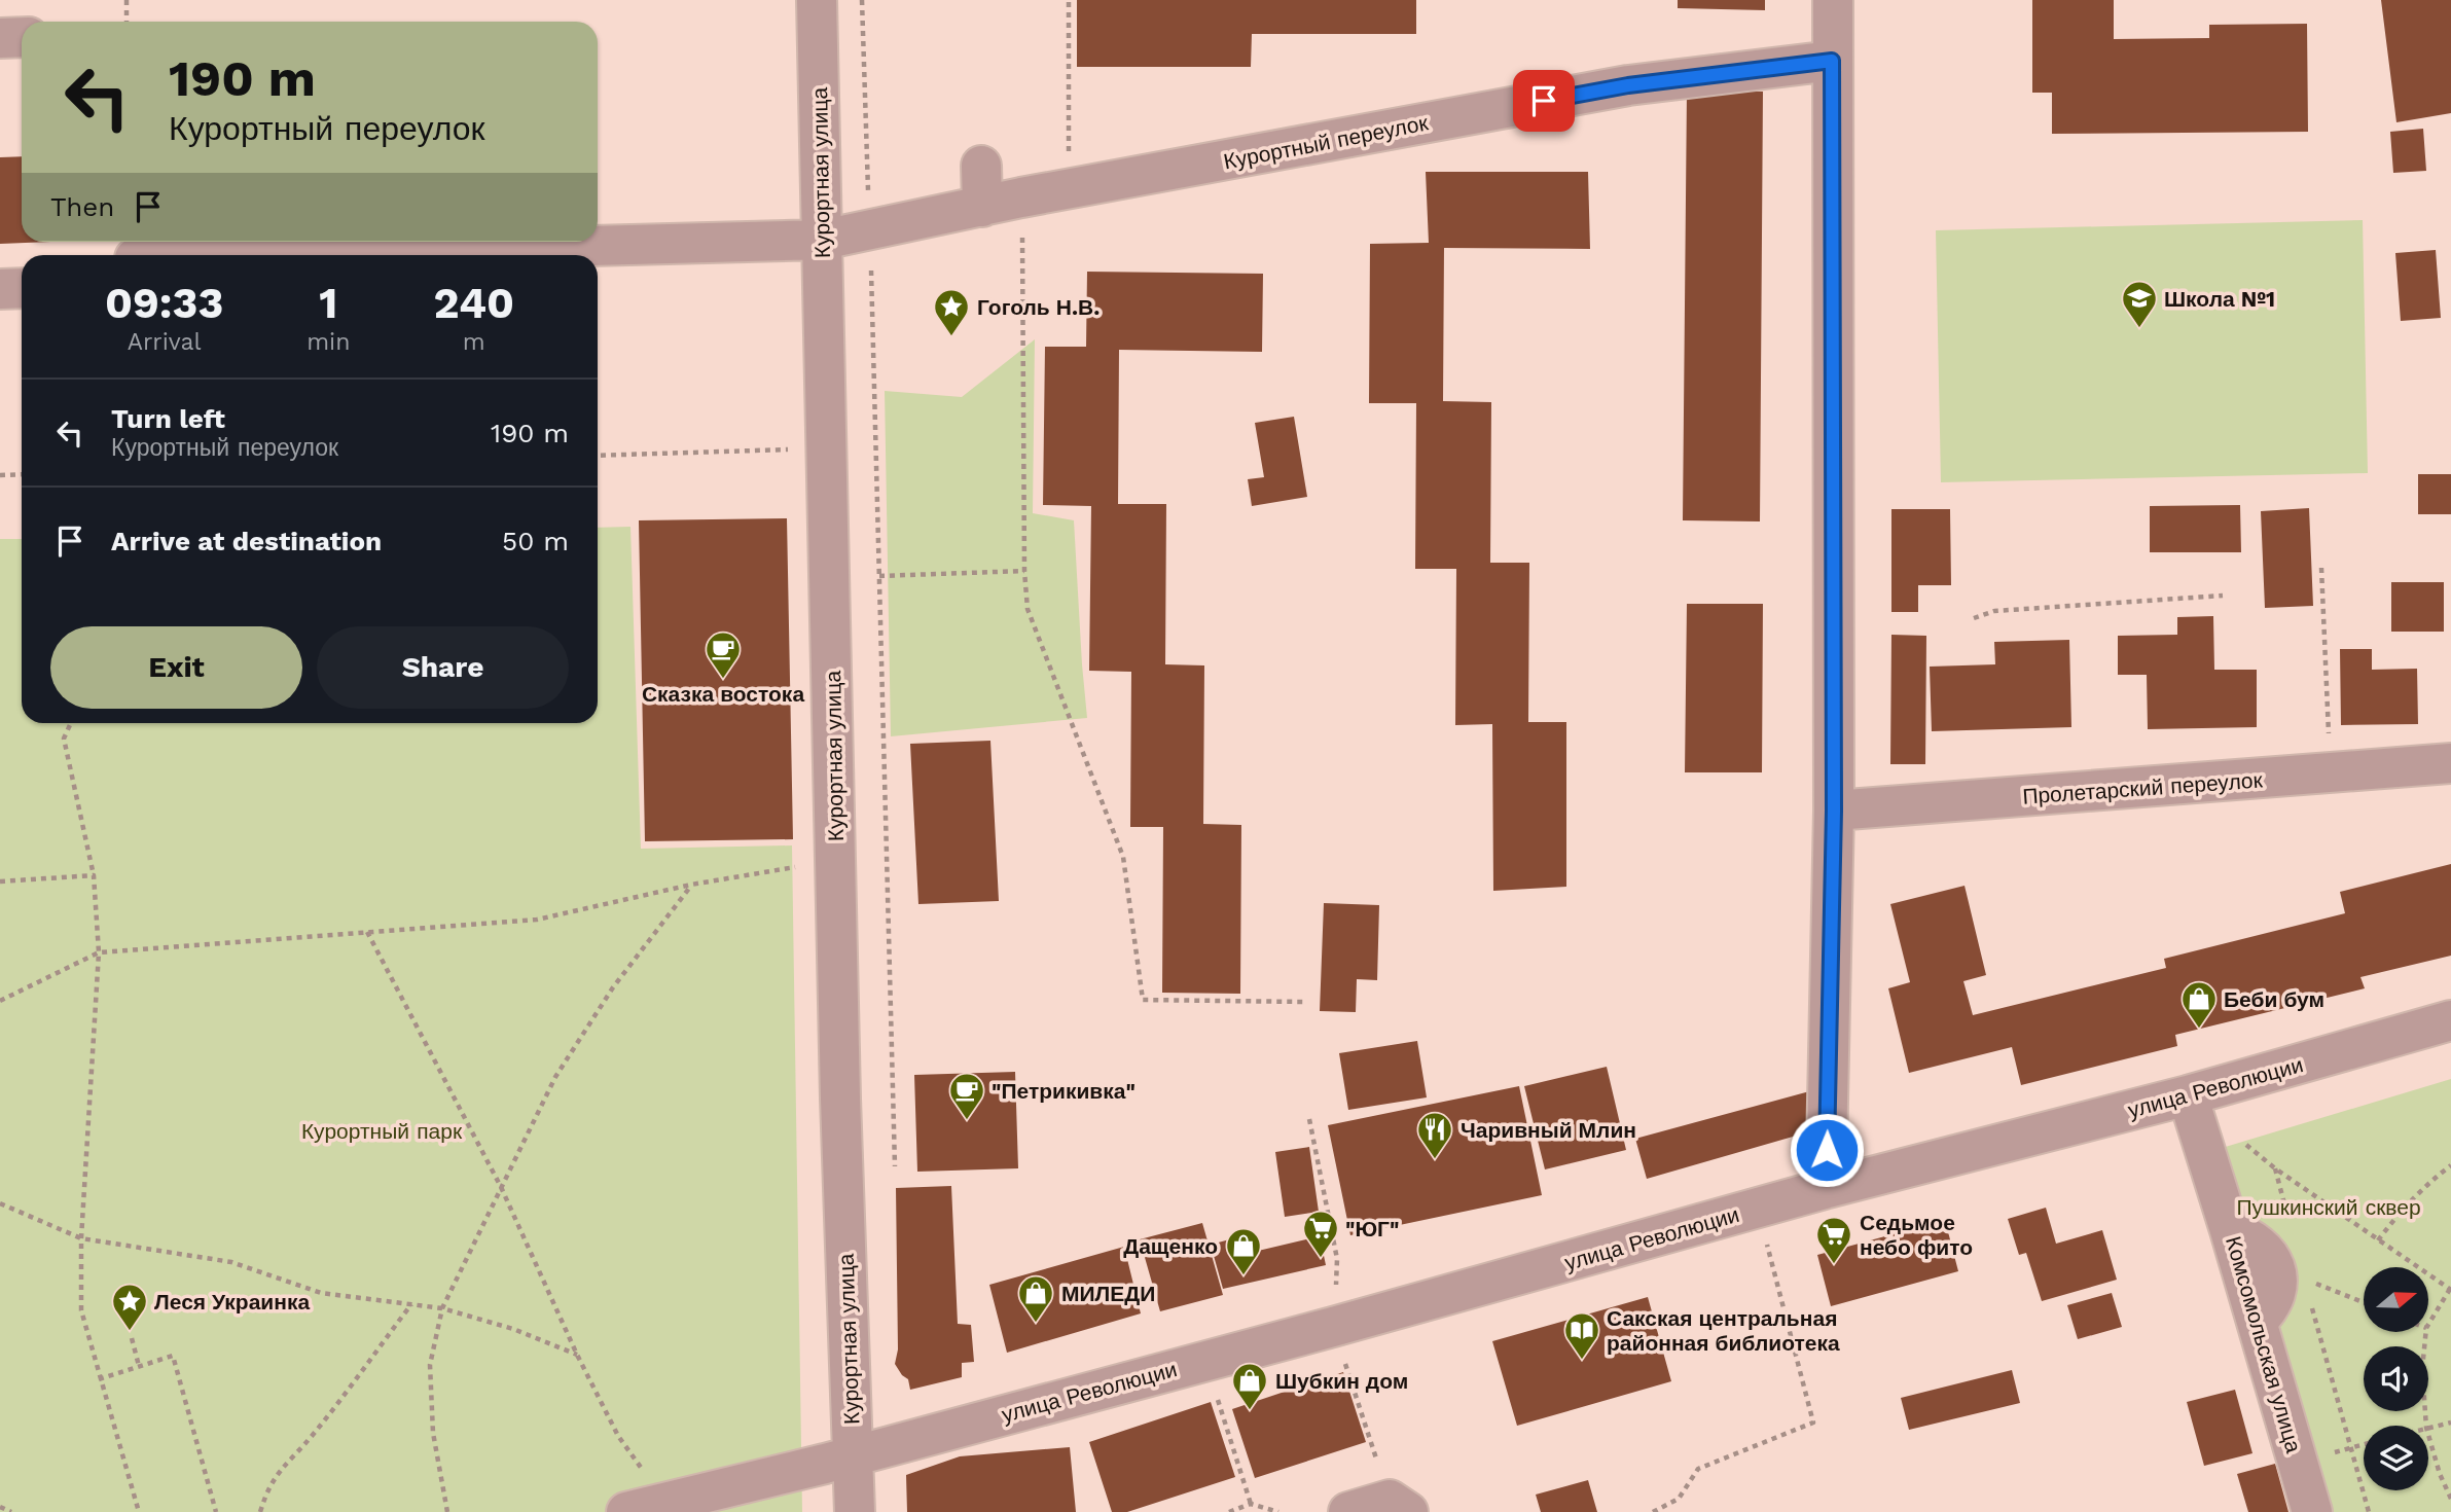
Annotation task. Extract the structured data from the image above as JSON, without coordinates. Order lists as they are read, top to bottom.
{
  "streets": {
    "street": [
      "Курортный переулок",
      "Курортная улица",
      "Пролетарский переулок",
      "улица Революции",
      "Комсомольская улица"
    ]
  },
  "crossings": [
    ["Курортный переулок", "Курортная улица"],
    ["Курортная улица", "улица Революции"],
    ["улица Революции", "Комсомольская улица"]
  ],
  "parks": ["Курортный парк", "Пушкинский сквер"],
  "places": {
    "school or university": ["Школа №1"],
    "place": ["Гоголь Н.В.", "Леся Украинка"],
    "cafe": ["Сказка востока", "\"Петрикивка\""],
    "shop": [
      "Беби бум",
      "Дащенко",
      "МИЛЕДИ",
      "Шубкин дом"
    ],
    "restaurant": ["Чаривный Млин"],
    "supermarket": ["\"ЮГ\"", "Седьмое небо фито"],
    "library": ["Сакская центральная районная библиотека"]
  },
  "north": "right",
  "page": {
    "turn": ["190 m", "Курортный переулок"],
    "then": "Then",
    "eta": [
      "09:33",
      "Arrival",
      "1",
      "min",
      "240",
      "m"
    ],
    "list": [
      {
        "name": "Turn left",
        "note": "Курортный переулок",
        "value": "190 m"
      },
      {
        "name": "Arrive at destination",
        "value": "50 m"
      }
    ],
    "buttons": ["Exit", "Share"]
  }
}
